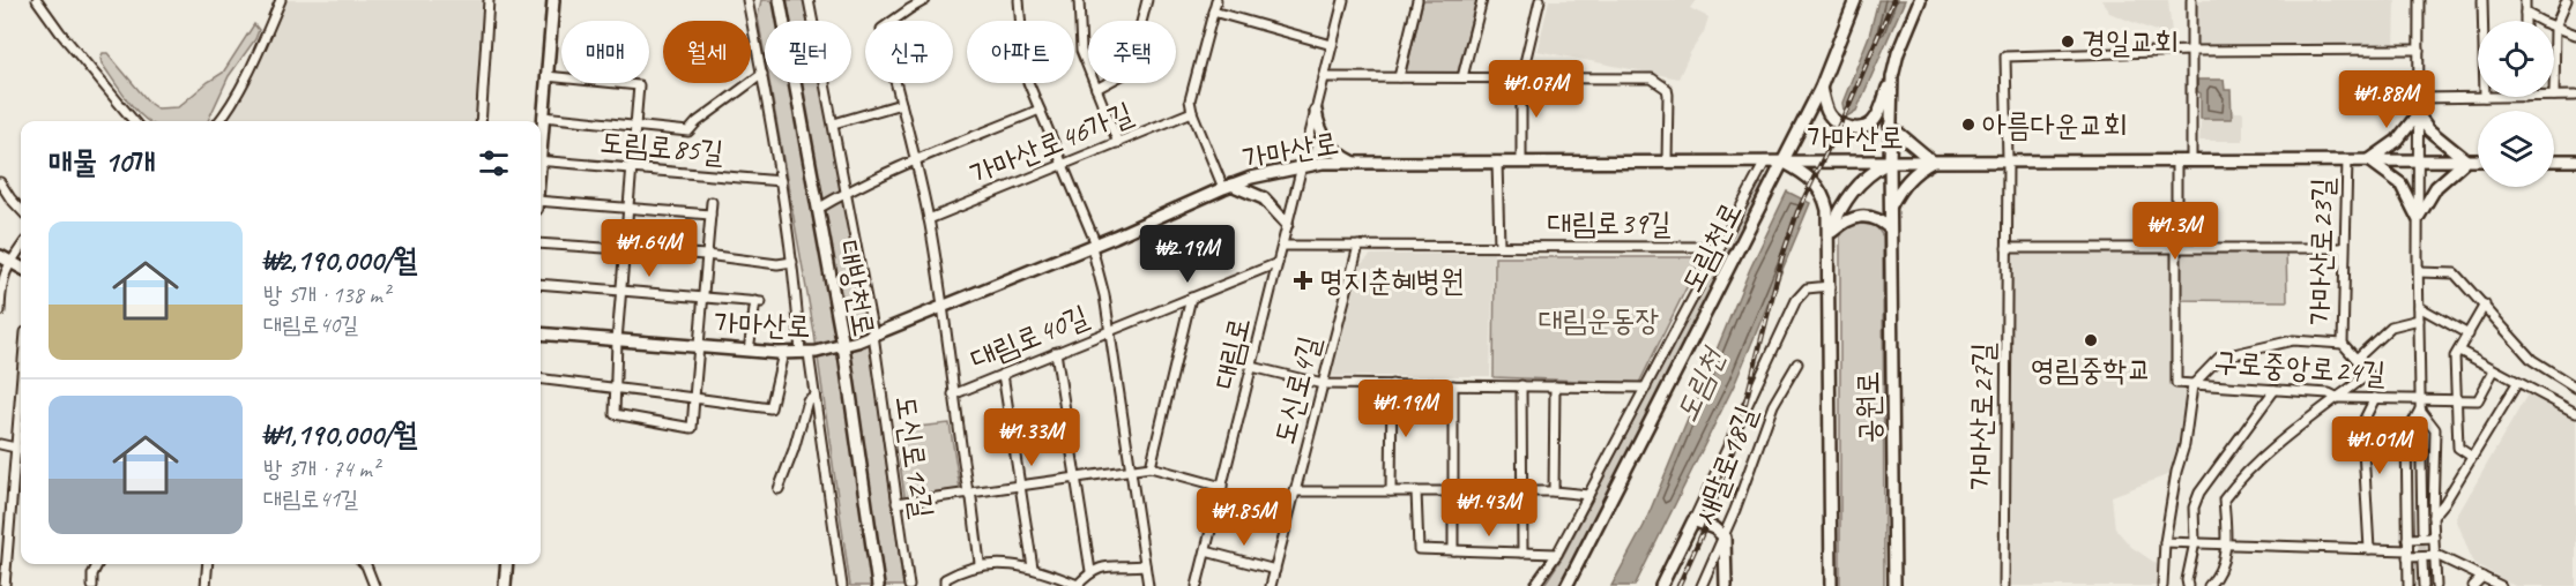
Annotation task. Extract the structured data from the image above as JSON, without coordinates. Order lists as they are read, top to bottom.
{
  "streets": {
    "main road": [
      "가마산로",
      "도림천로",
      "대방천로",
      "공원로"
    ],
    "street": [
      "가마산로46가길",
      "도림로85길",
      "대림로39길",
      "가마산로23길",
      "대림로40길",
      "대림로",
      "구로중앙로24길",
      "도신로4길",
      "가마산로27길",
      "도신로12길",
      "새말로18길"
    ]
  },
  "crossings": [
    ["가마산로", "가마산로46가길"],
    ["가마산로", "도림천로"],
    ["가마산로", "가마산로23길"],
    ["가마산로", "대방천로"],
    ["가마산로", "대림로"],
    ["가마산로", "공원로"],
    ["가마산로", "가마산로27길"],
    ["가마산로", "도신로12길"],
    ["대림로39길", "대림로"],
    ["대림로39길", "도신로4길"],
    ["도림천로", "공원로"],
    ["대림로40길", "대림로"]
  ],
  "water": ["도림천"],
  "parks": ["대림운동장"],
  "places": {
    "other": ["경일교회", "아름다운교회", "영림중학교"],
    "health": ["명지춘혜병원"]
  },
  "page": {
    "chip": [
      "매매",
      "월세",
      "필터",
      "신규",
      "아파트",
      "주택"
    ],
    "price": [
      "₩1.07M",
      "₩1.88M",
      "₩1.3M",
      "₩1.64M",
      "₩2.19M",
      "₩1.19M",
      "₩1.33M",
      "₩1.01M",
      "₩1.43M",
      "₩1.85M"
    ],
    "heading": "매물 10개",
    "list": [
      {
        "name": "₩2,190,000/월",
        "note": "방 5개 · 138 m² · 대림로40길"
      },
      {
        "name": "₩1,190,000/월",
        "note": "방 3개 · 74 m² · 대림로41길"
      }
    ]
  }
}
